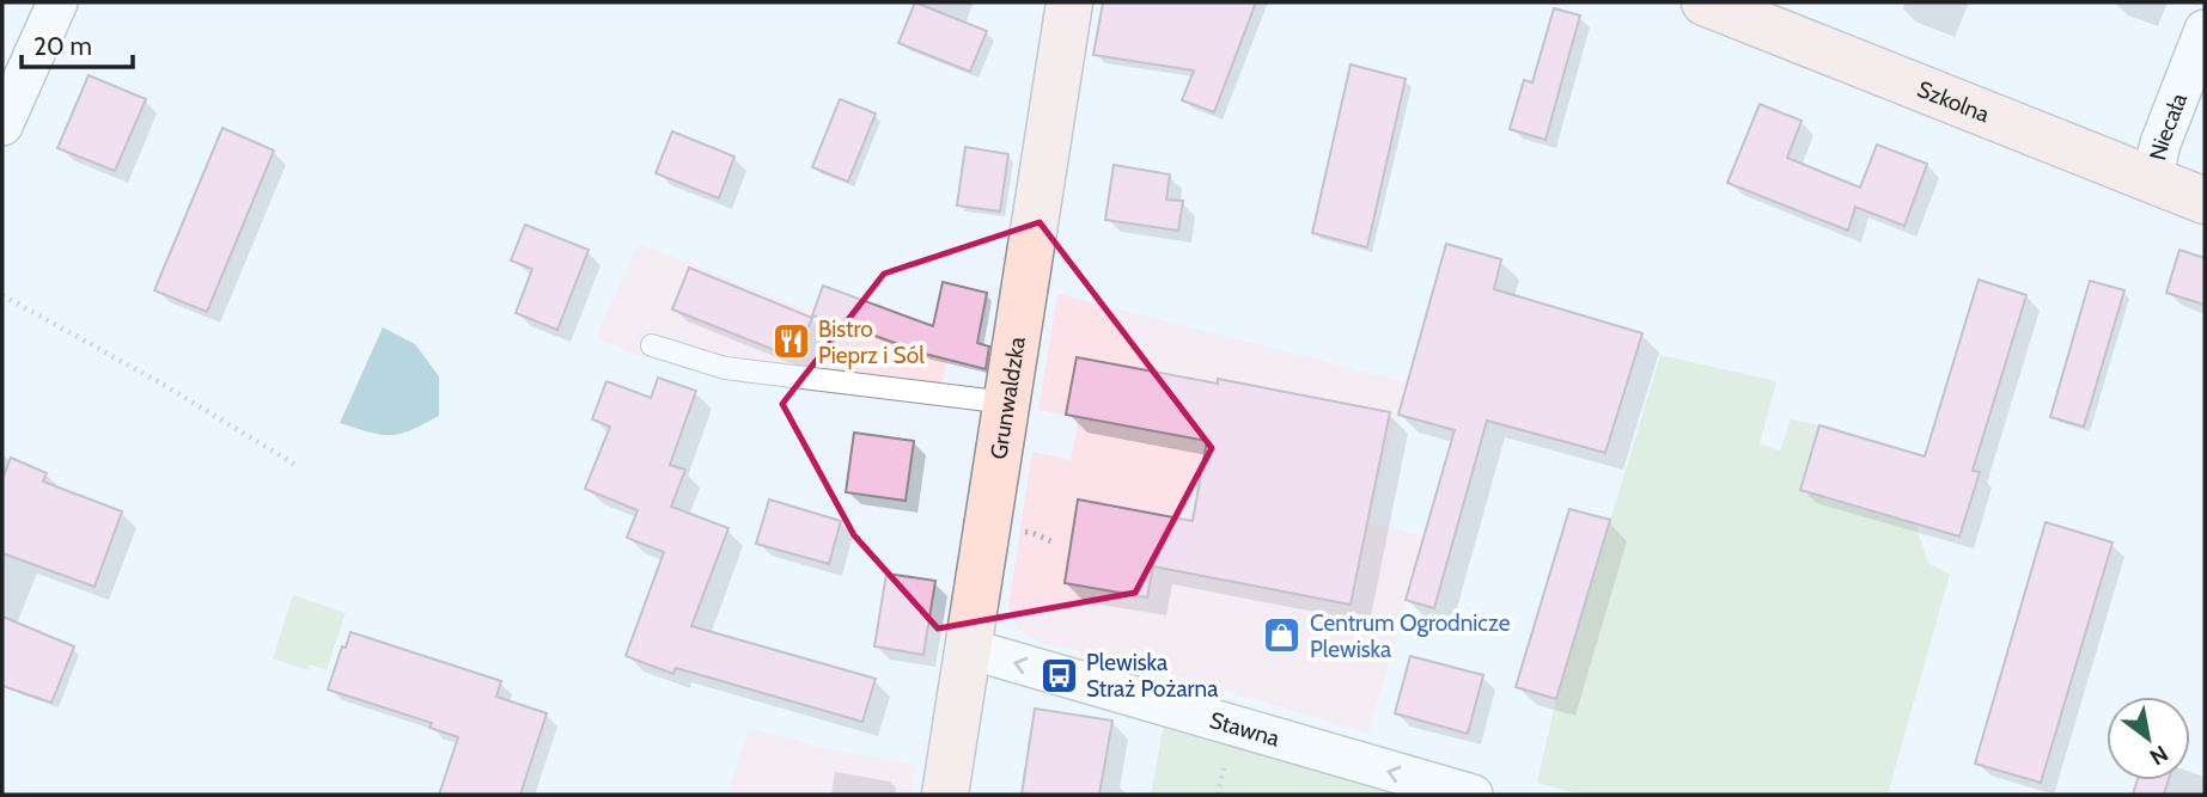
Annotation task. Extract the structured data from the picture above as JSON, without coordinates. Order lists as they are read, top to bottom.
{
  "streets": {
    "street": [
      "Szkolna",
      "Niecała",
      "Grunwaldzka",
      "Stawna"
    ]
  },
  "crossings": [
    ["Szkolna", "Niecała"],
    ["Grunwaldzka", "Stawna"]
  ],
  "one_way": ["Stawna"],
  "places": {
    "restaurant": ["Bistro Pieprz i Sól"],
    "shop": ["Centrum Ogrodnicze Plewiska"],
    "bus stop": ["Plewiska Straż Pożarna"]
  },
  "scale_bar": "20 m",
  "north": "bottom right"
}
